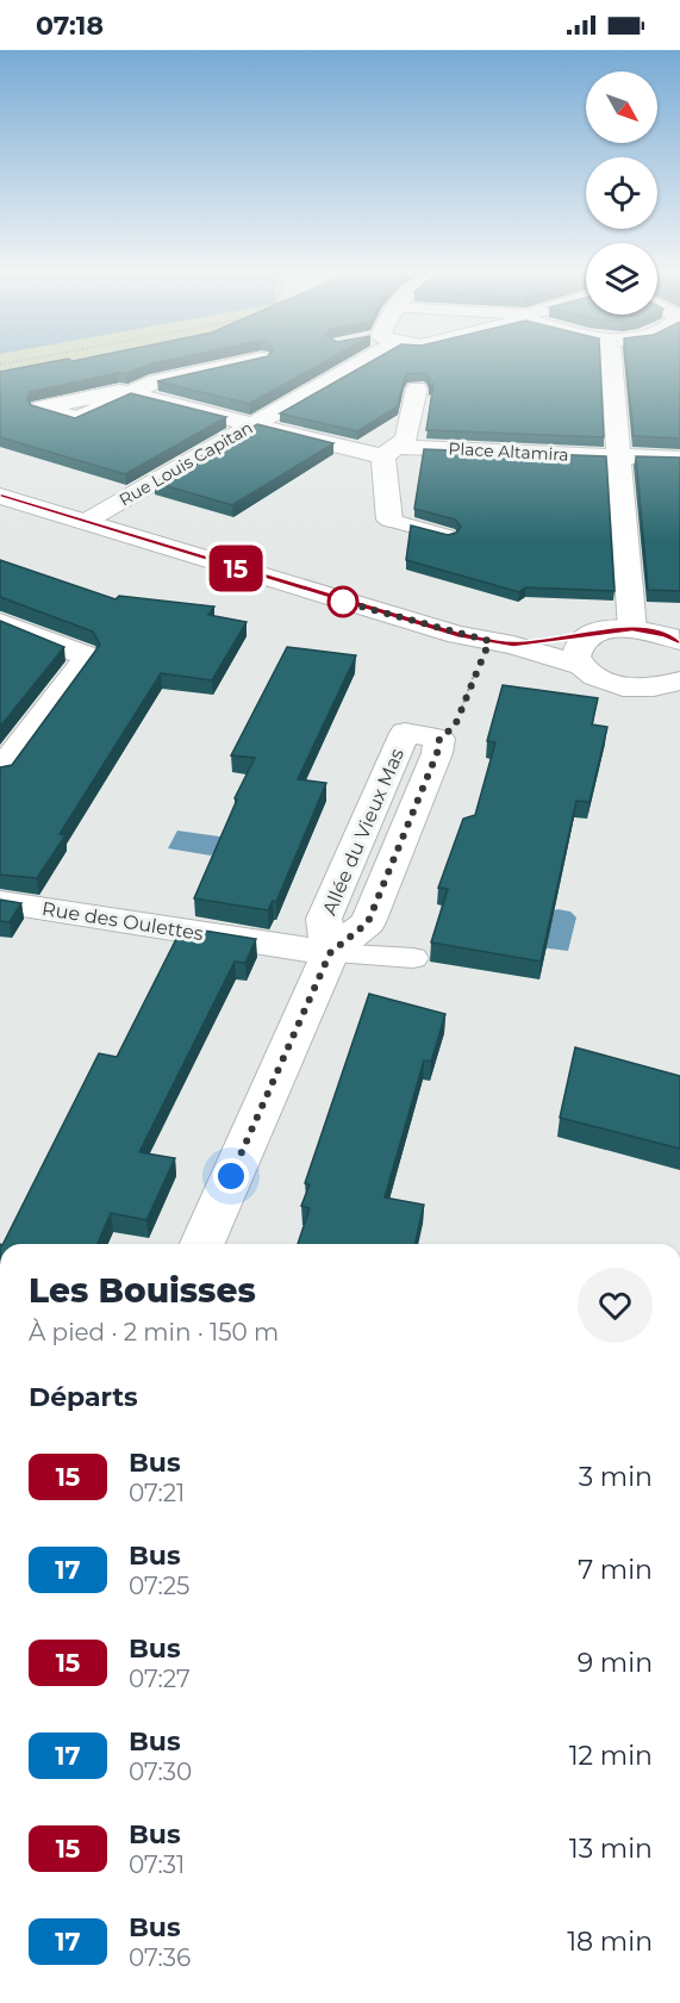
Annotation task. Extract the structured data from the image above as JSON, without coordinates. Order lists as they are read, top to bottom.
{
  "streets": {
    "street": [
      "Place Altamira",
      "Rue Louis Capitan",
      "Allée du Vieux Mas",
      "Rue des Oulettes"
    ]
  },
  "crossings": [
    ["Place Altamira", "Rue Louis Capitan"],
    ["Allée du Vieux Mas", "Rue des Oulettes"]
  ],
  "lines": ["bus line 15"],
  "north": "bottom right",
  "page": {
    "status": "07:18",
    "on_map": "15",
    "heading": [
      ["Les Bouisses", "À pied · 2 min · 150 m"],
      "Départs"
    ],
    "list": [
      {
        "mark": "15",
        "name": "Bus",
        "note": "07:21",
        "value": "3 min"
      },
      {
        "mark": "17",
        "name": "Bus",
        "note": "07:25",
        "value": "7 min"
      },
      {
        "mark": "15",
        "name": "Bus",
        "note": "07:27",
        "value": "9 min"
      },
      {
        "mark": "17",
        "name": "Bus",
        "note": "07:30",
        "value": "12 min"
      },
      {
        "mark": "15",
        "name": "Bus",
        "note": "07:31",
        "value": "13 min"
      },
      {
        "mark": "17",
        "name": "Bus",
        "note": "07:36",
        "value": "18 min"
      }
    ]
  }
}
